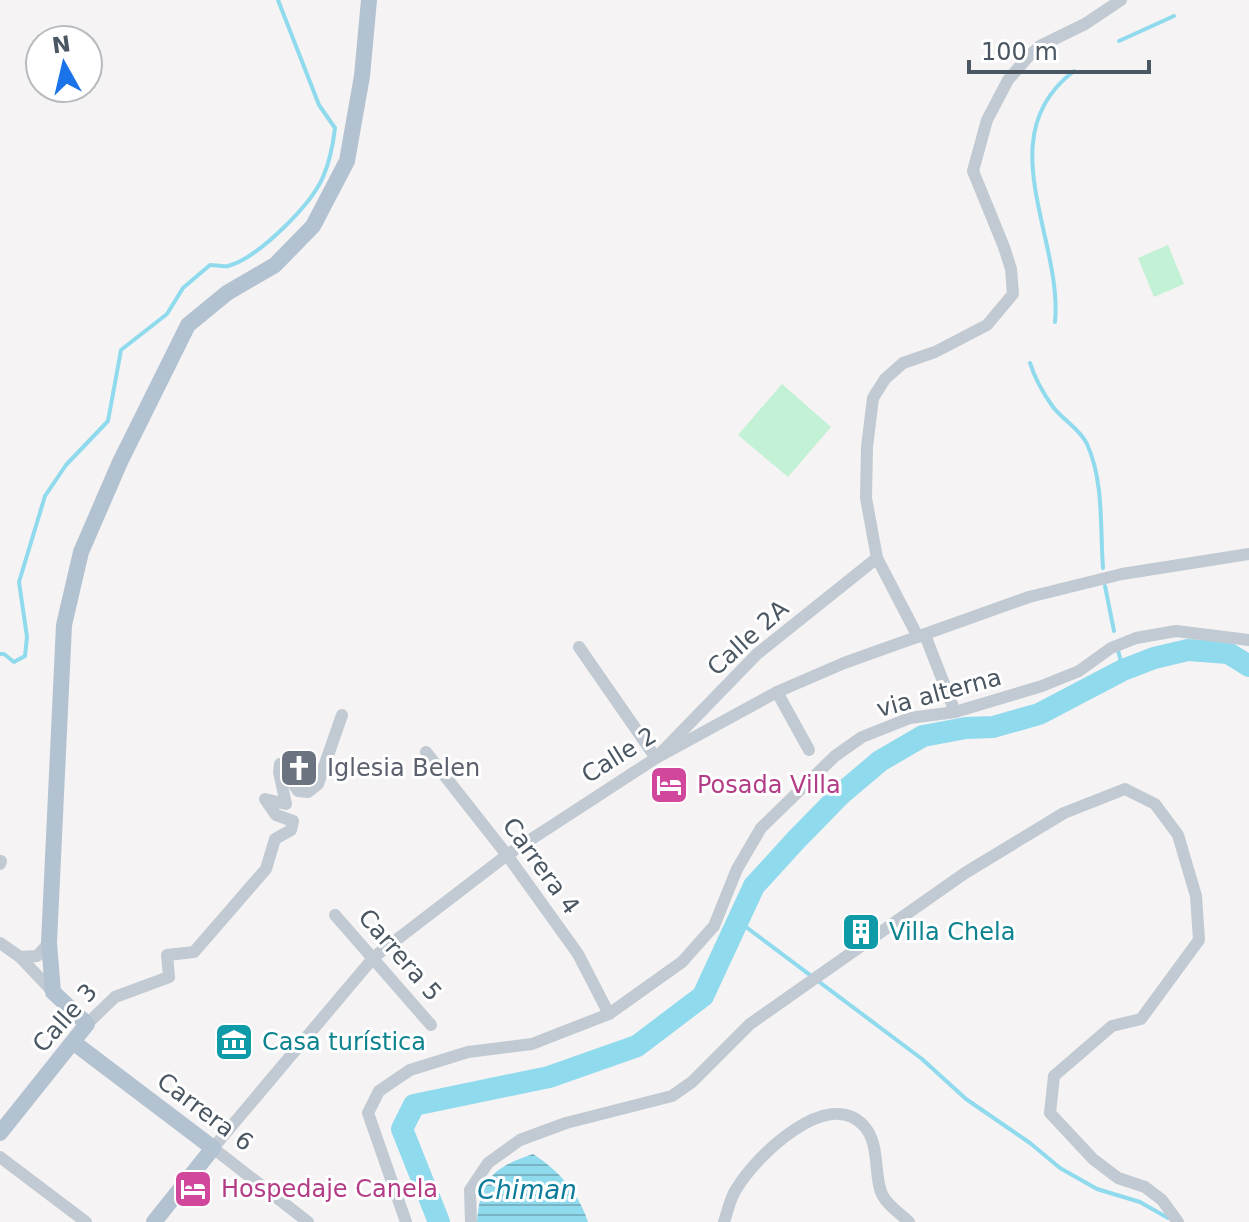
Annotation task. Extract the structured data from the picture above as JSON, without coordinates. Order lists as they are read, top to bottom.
{
  "streets": {
    "main road": ["Calle 2", "Calle 3", "Carrera 6"],
    "street": [
      "Calle 2A",
      "via alterna",
      "Carrera 4",
      "Carrera 5"
    ]
  },
  "crossings": [
    ["Calle 2A", "Calle 2"],
    ["via alterna", "Carrera 4"],
    ["Calle 2", "Carrera 4"],
    ["Calle 2", "Carrera 5"],
    ["Calle 2", "Carrera 6"],
    ["Calle 3", "Carrera 6"]
  ],
  "water": ["Chiman"],
  "places": {
    "church": ["Iglesia Belen"],
    "hotel": ["Posada Villa", "Hospedaje Canela"],
    "building": ["Villa Chela"],
    "museum": ["Casa turística"]
  },
  "scale_bar": "100 m",
  "north": "top"
}
